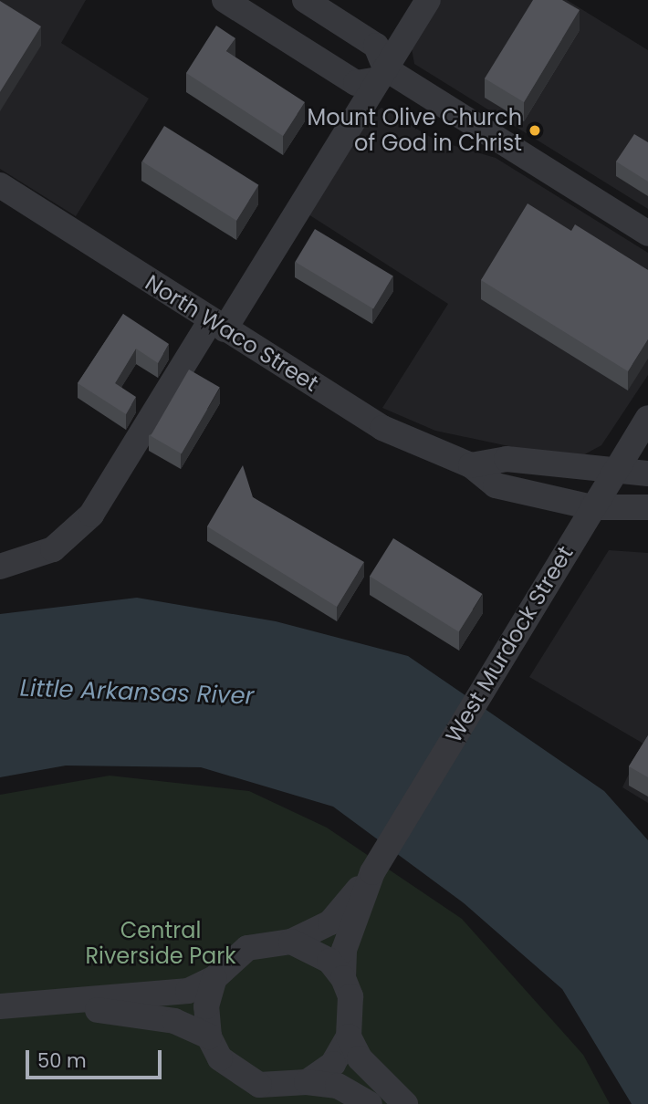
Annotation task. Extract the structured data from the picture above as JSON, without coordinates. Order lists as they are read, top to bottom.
{
  "streets": {
    "street": ["North Waco Street", "West Murdock Street"]
  },
  "crossings": [
    ["North Waco Street", "West Murdock Street"]
  ],
  "water": ["Little Arkansas River"],
  "parks": ["Central Riverside Park"],
  "places": ["Mount Olive Church of God in Christ"],
  "scale_bar": "50 m"
}
